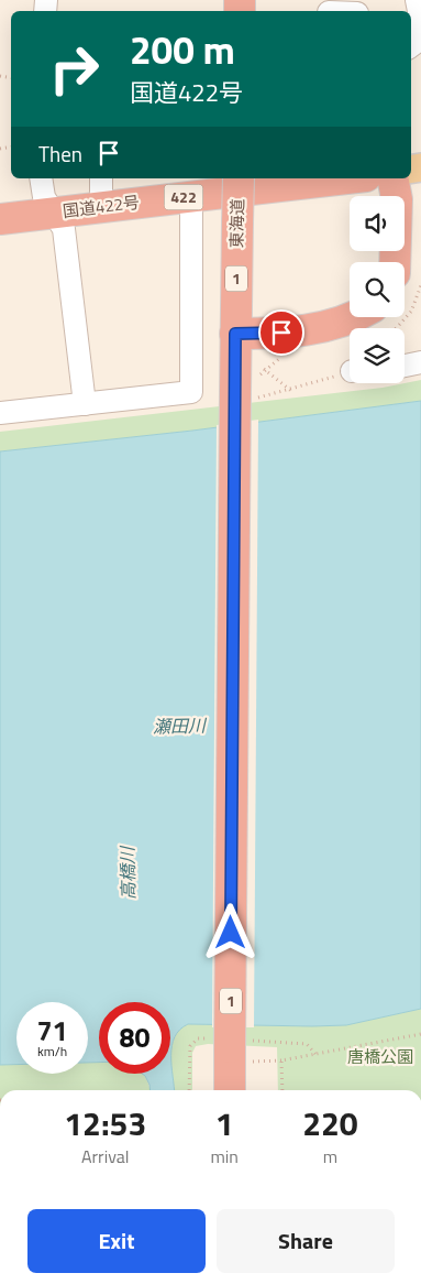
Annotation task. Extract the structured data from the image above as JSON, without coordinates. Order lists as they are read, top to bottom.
{
  "streets": {
    "highway": [
      "422",
      "国道422号",
      "東海道",
      "1"
    ]
  },
  "crossings": [
    ["国道422号", "東海道"]
  ],
  "water": ["瀬田川", "高橋川"],
  "parks": ["唐橋公園"],
  "page": {
    "turn": ["200 m", "国道422号"],
    "then": "Then",
    "speed": "71 km/h",
    "limit": "80",
    "eta": [
      "12:53",
      "Arrival",
      "1",
      "min",
      "220",
      "m"
    ],
    "buttons": ["Exit", "Share"]
  }
}
